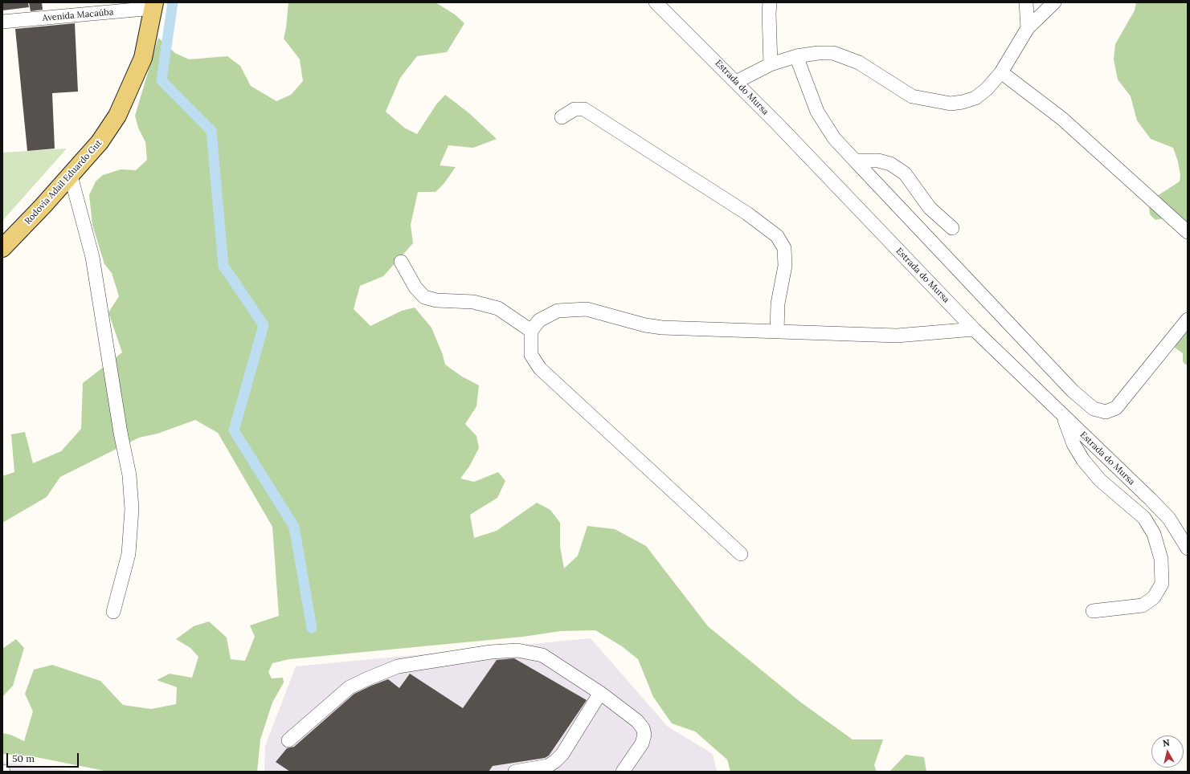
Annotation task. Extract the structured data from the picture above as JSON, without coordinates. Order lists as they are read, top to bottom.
{
  "streets": {
    "main road": ["Rodovia Adail Eduardo Gut"],
    "street": ["Avenida Macaúba", "Estrada do Mursa"]
  },
  "crossings": [
    ["Avenida Macaúba", "Rodovia Adail Eduardo Gut"]
  ],
  "scale_bar": "50 m",
  "north": "top"
}
